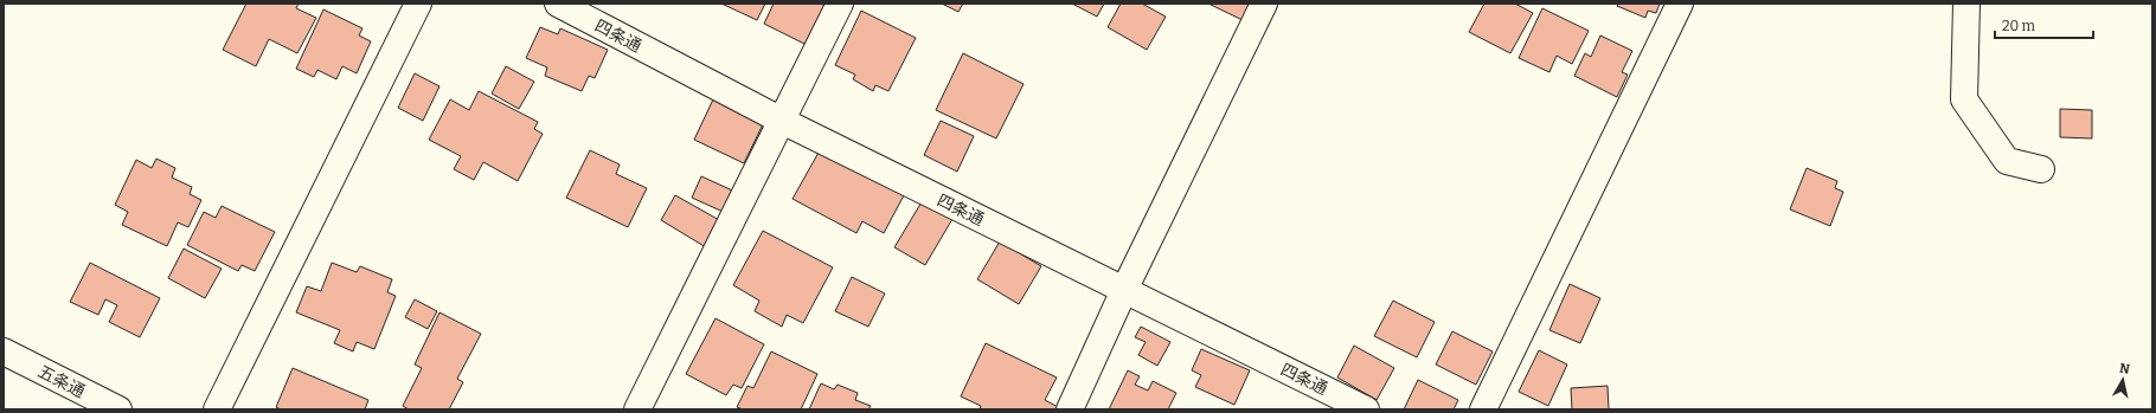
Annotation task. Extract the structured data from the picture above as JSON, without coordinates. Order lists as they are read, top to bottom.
{
  "streets": {
    "street": ["四条通", "五条通"]
  },
  "scale_bar": "20 m",
  "north": "top"
}
